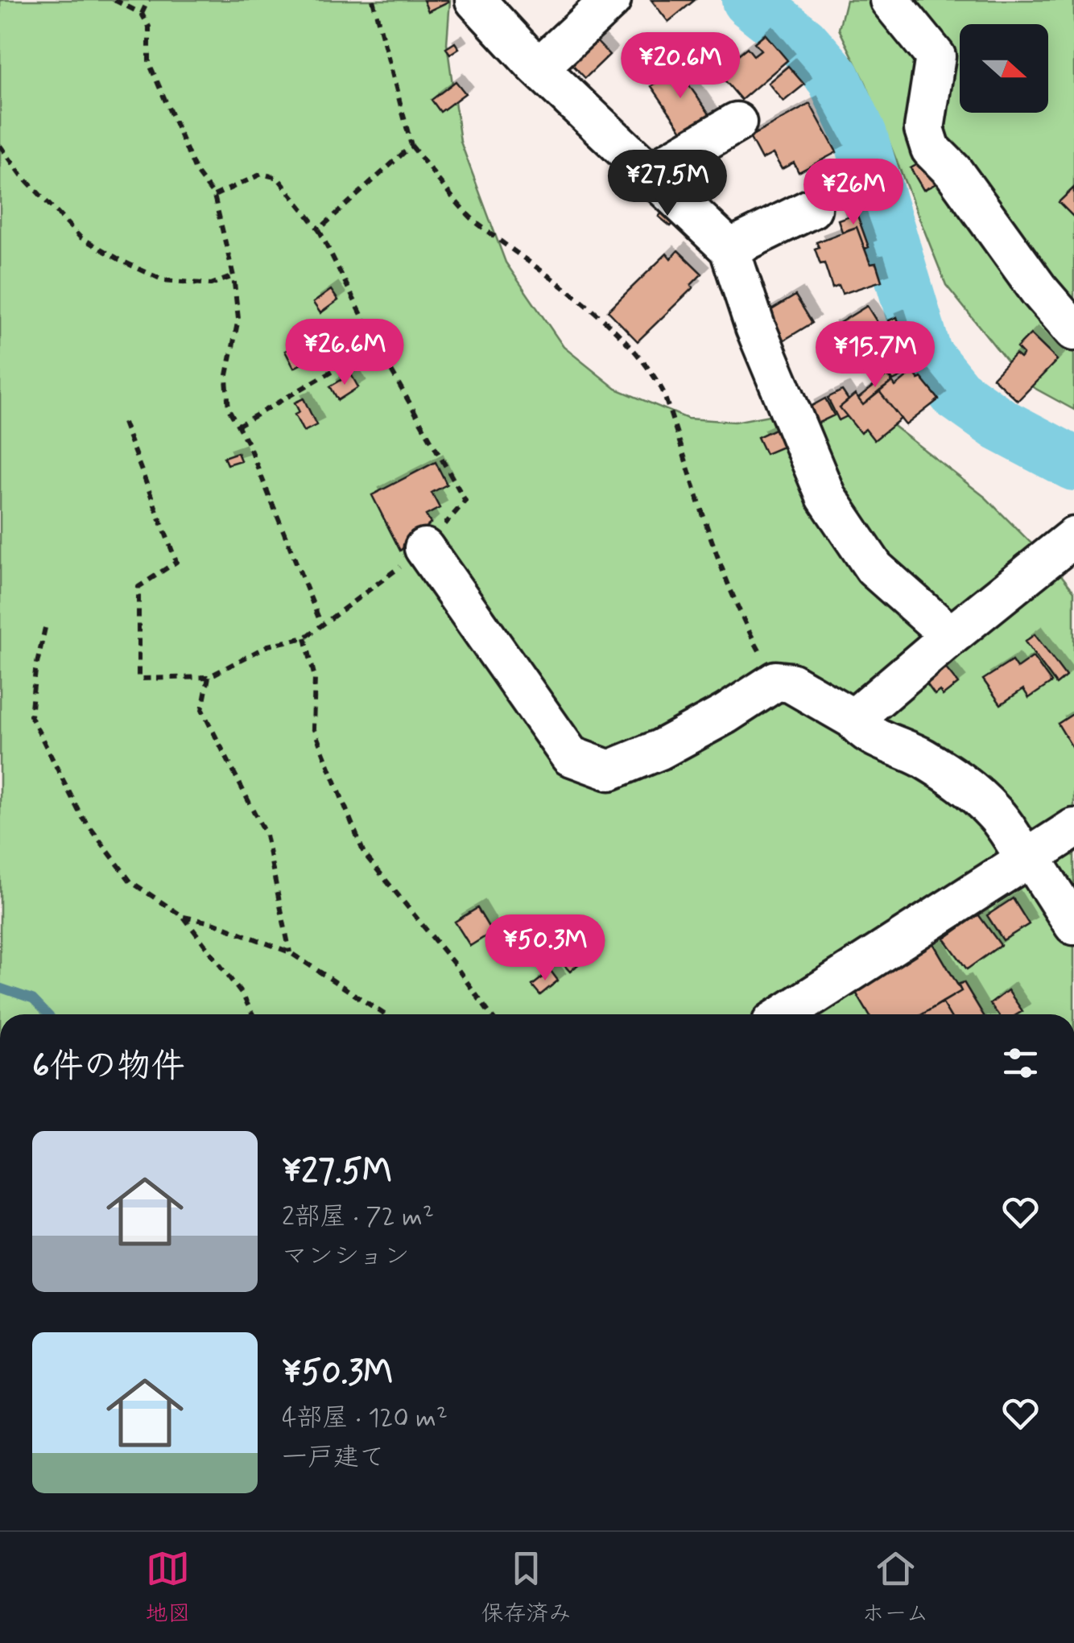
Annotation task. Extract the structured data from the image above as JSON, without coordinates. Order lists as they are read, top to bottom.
{
  "north": "right",
  "page": {
    "price": [
      "¥20.6M",
      "¥27.5M",
      "¥26M",
      "¥26.6M",
      "¥15.7M",
      "¥50.3M"
    ],
    "heading": "6件の物件",
    "list": [
      {
        "name": "¥27.5M",
        "note": "2部屋 · 72 m² · マンション"
      },
      {
        "name": "¥50.3M",
        "note": "4部屋 · 120 m² · 一戸建て"
      }
    ],
    "tabs": ["地図", "保存済み", "ホーム"]
  }
}
